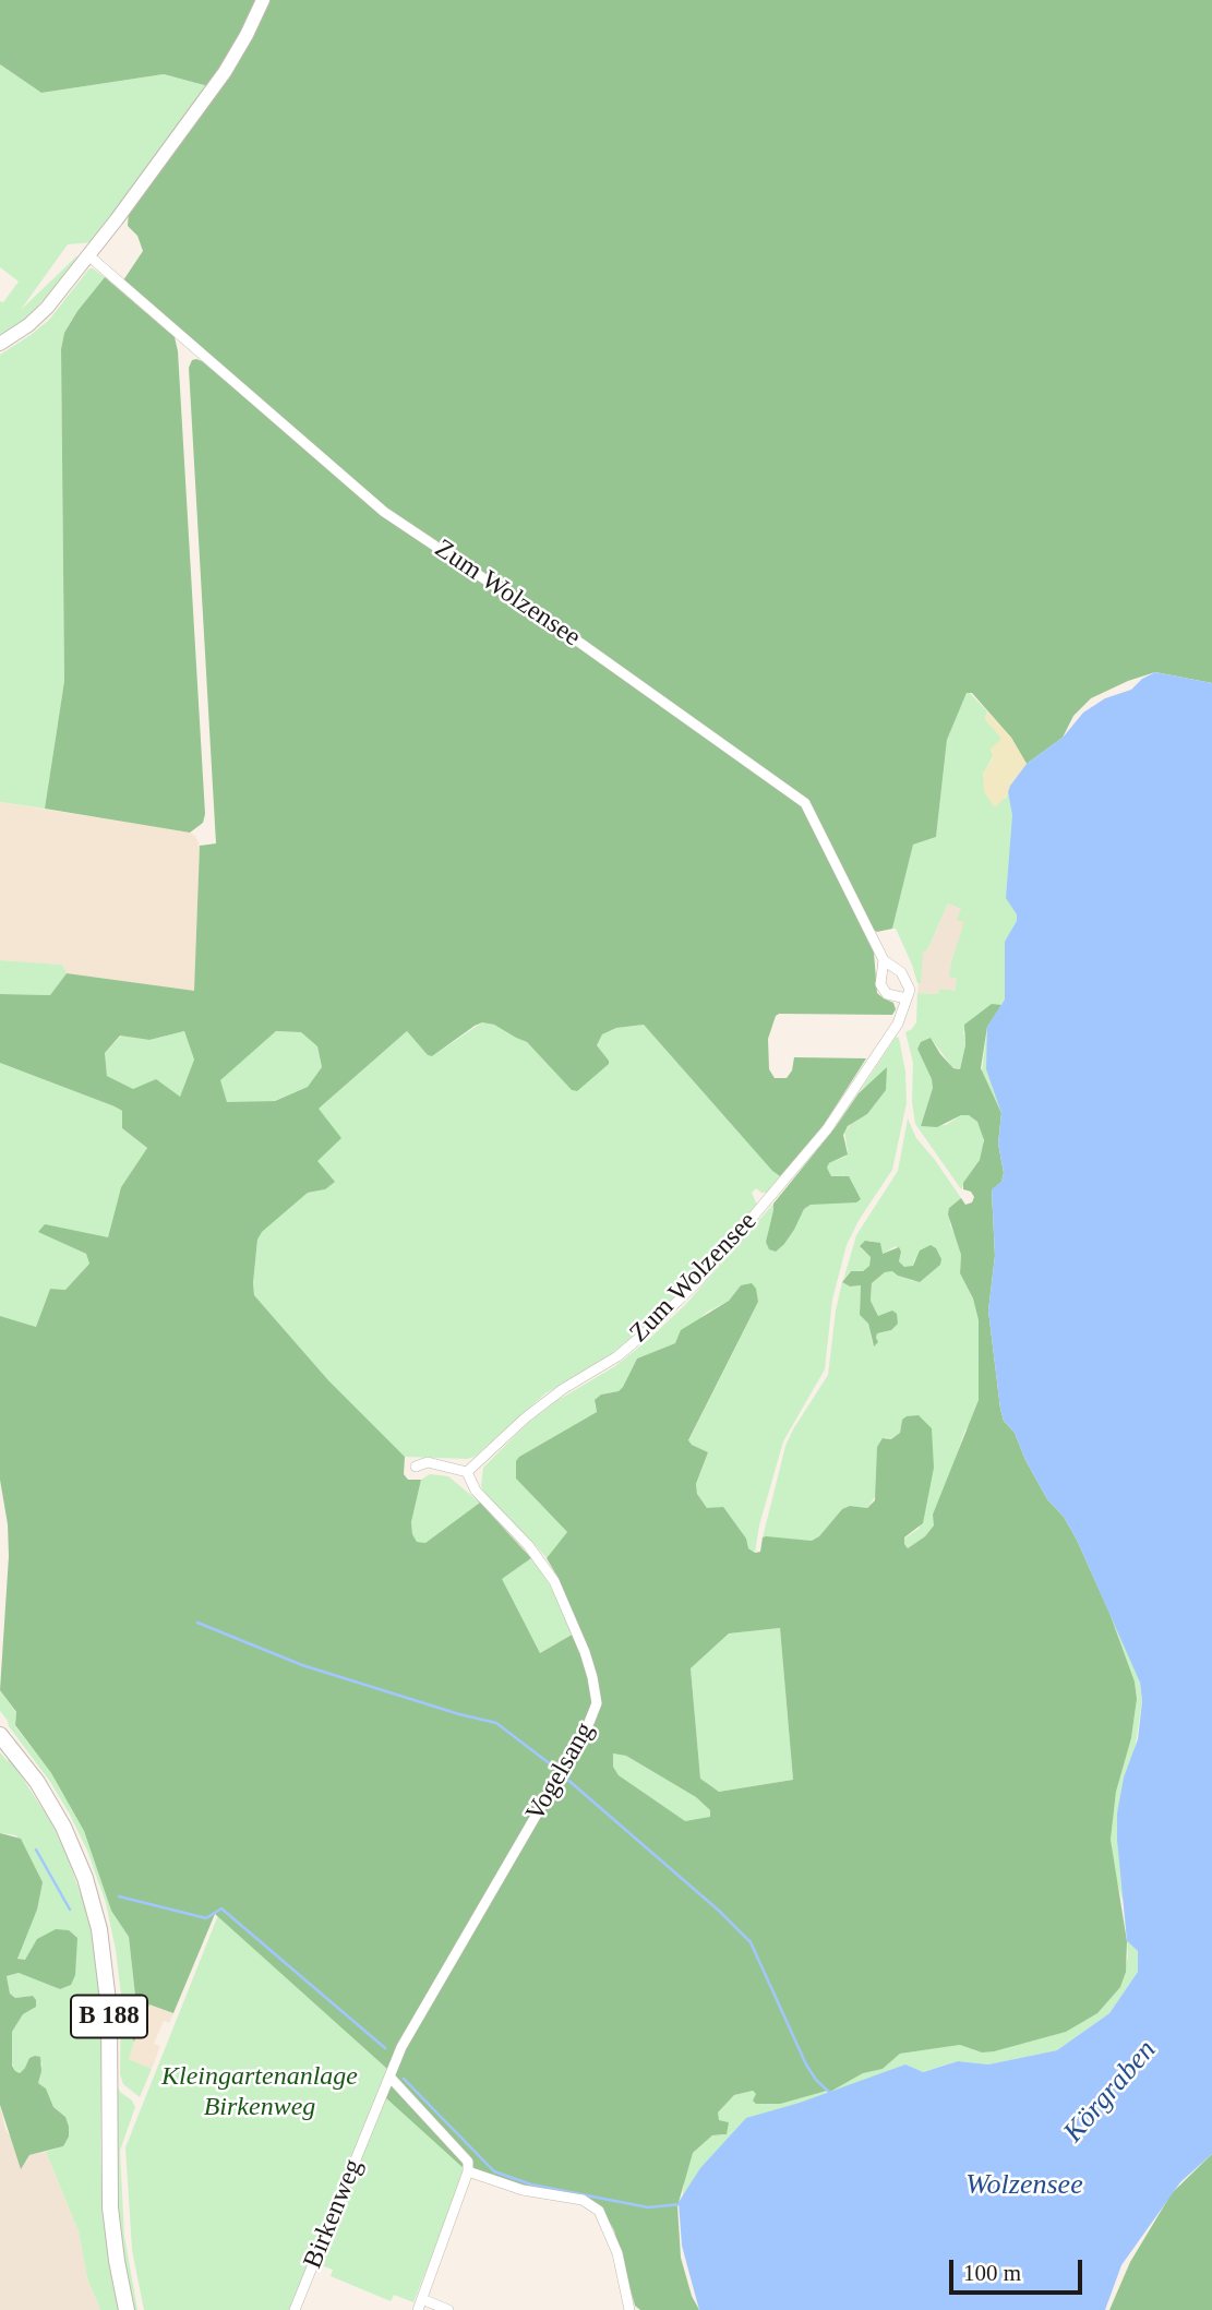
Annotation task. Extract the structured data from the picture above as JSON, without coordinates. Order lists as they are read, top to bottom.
{
  "streets": {
    "main road": ["B 188"],
    "street": ["Zum Wolzensee", "Vogelsang", "Birkenweg"]
  },
  "crossings": [
    ["Zum Wolzensee", "Vogelsang"],
    ["Vogelsang", "Birkenweg"]
  ],
  "water": ["Körgraben", "Wolzensee"],
  "parks": ["Kleingartenanlage Birkenweg"],
  "scale_bar": "100 m"
}
